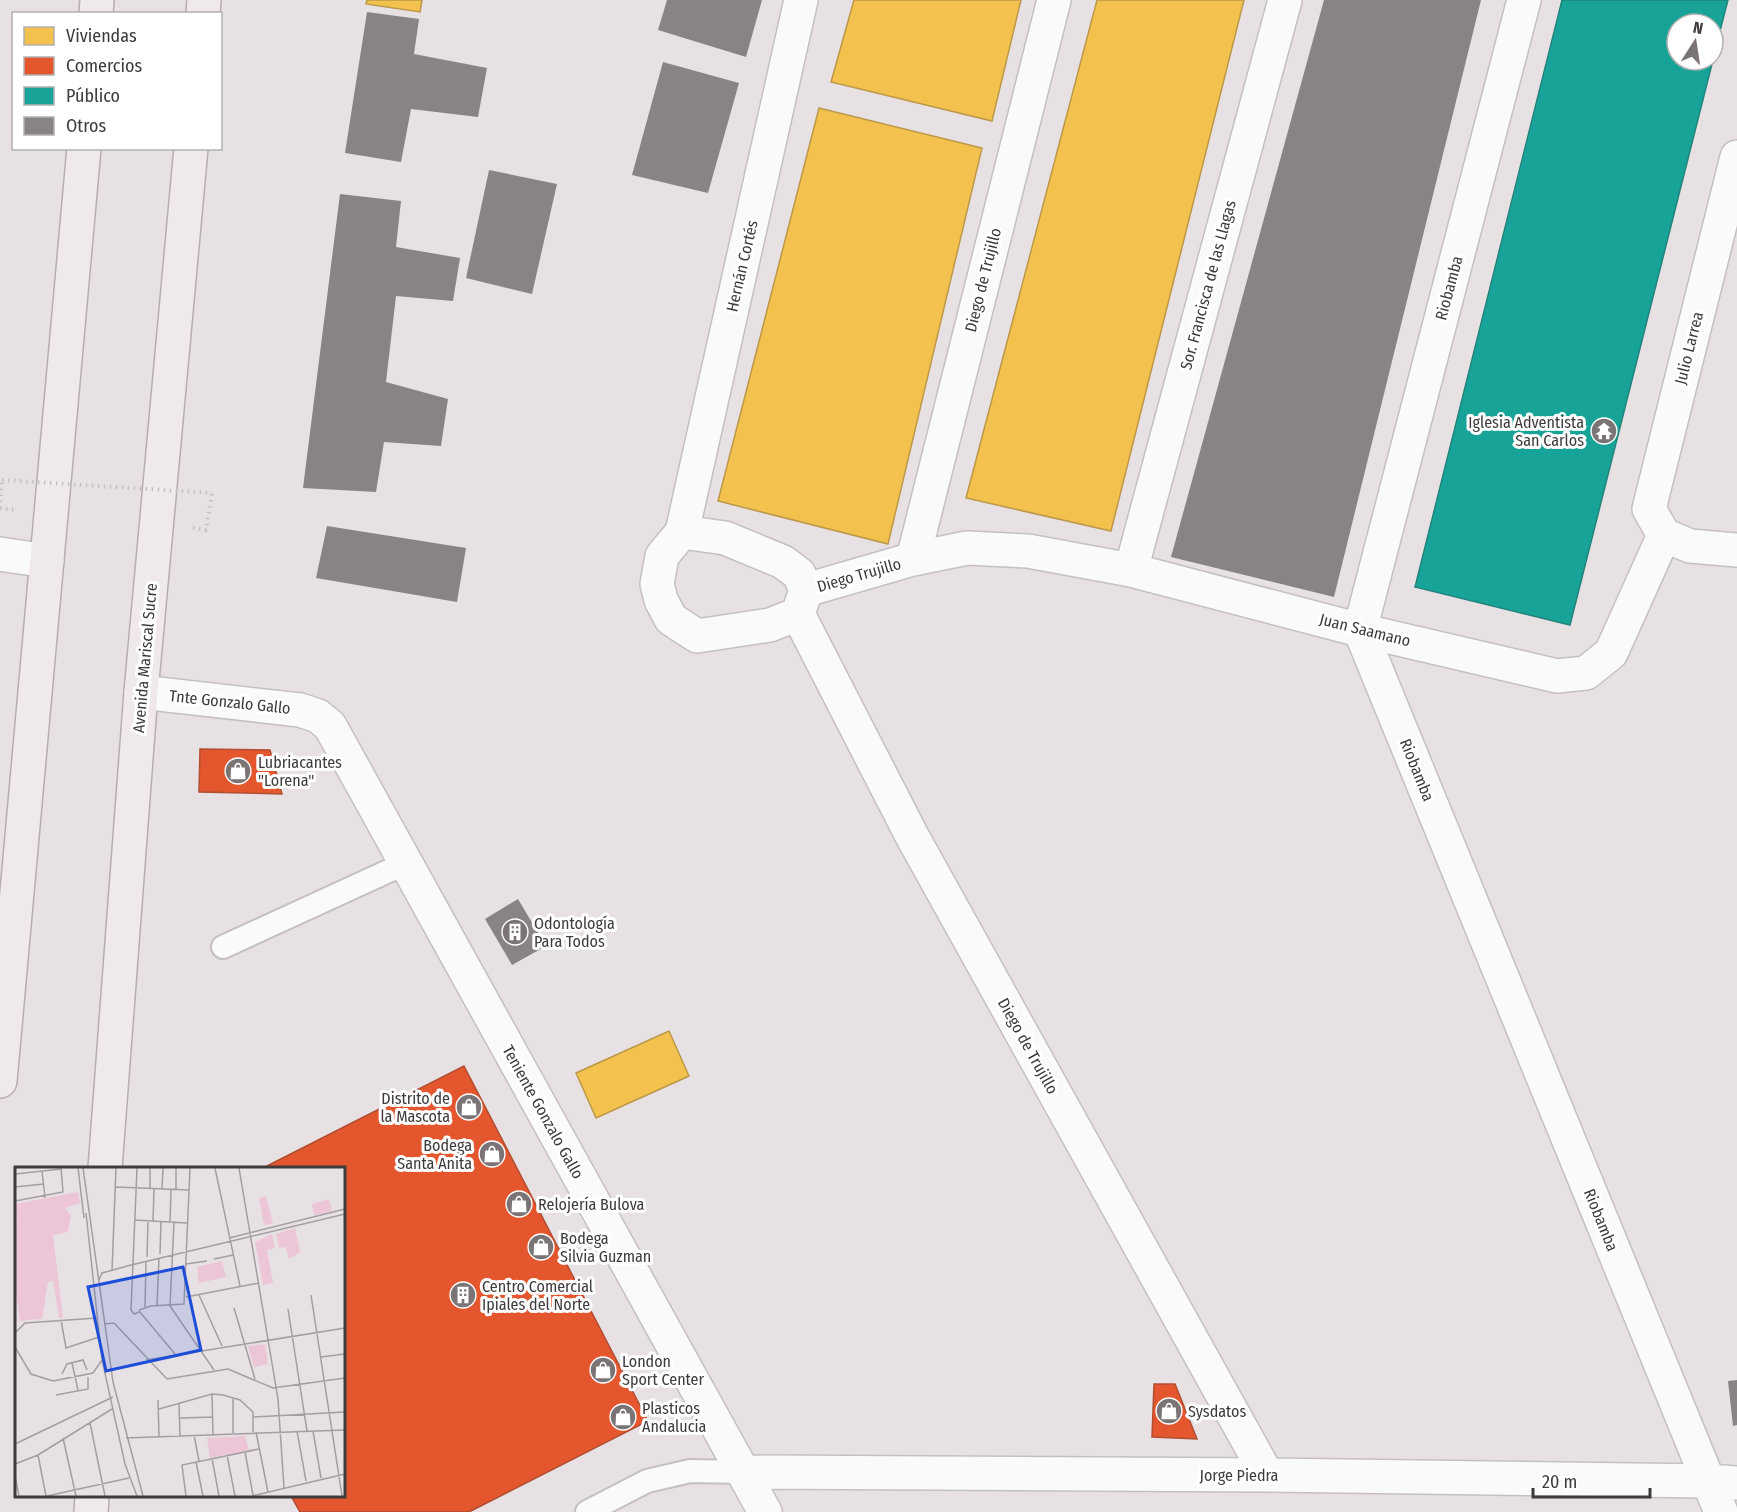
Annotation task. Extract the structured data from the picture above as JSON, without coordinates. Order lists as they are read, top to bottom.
{
  "streets": {
    "main road": ["Avenida Mariscal Sucre"],
    "street": [
      "Hernán Cortés",
      "Diego de Trujillo",
      "Sor. Francisca de las Llagas",
      "Riobamba",
      "Julio Larrea",
      "Diego Trujillo",
      "Juan Saamano",
      "Tnte Gonzalo Gallo",
      "Teniente Gonzalo Gallo",
      "Jorge Piedra"
    ]
  },
  "crossings": [
    ["Hernán Cortés", "Diego de Trujillo"],
    ["Hernán Cortés", "Diego Trujillo"],
    ["Diego de Trujillo", "Diego Trujillo"],
    ["Diego de Trujillo", "Juan Saamano"],
    ["Diego de Trujillo", "Jorge Piedra"],
    ["Sor. Francisca de las Llagas", "Juan Saamano"],
    ["Riobamba", "Juan Saamano"],
    ["Riobamba", "Jorge Piedra"],
    ["Julio Larrea", "Juan Saamano"],
    ["Diego Trujillo", "Juan Saamano"],
    ["Avenida Mariscal Sucre", "Tnte Gonzalo Gallo"],
    ["Tnte Gonzalo Gallo", "Teniente Gonzalo Gallo"],
    ["Teniente Gonzalo Gallo", "Jorge Piedra"]
  ],
  "places": {
    "temple": ["Iglesia Adventista San Carlos"],
    "shop": [
      "Lubriacantes \"Lorena\"",
      "Distrito de la Mascota",
      "Bodega Santa Anita",
      "Relojería Bulova",
      "Bodega Silvia Guzman",
      "London Sport Center",
      "Sysdatos",
      "Plasticos Andalucia"
    ],
    "building": ["Odontología Para Todos", "Centro Comercial Ipiales del Norte"]
  },
  "legend": [
    "Viviendas",
    "Comercios",
    "Público",
    "Otros"
  ],
  "scale_bar": "20 m",
  "north": "top"
}
